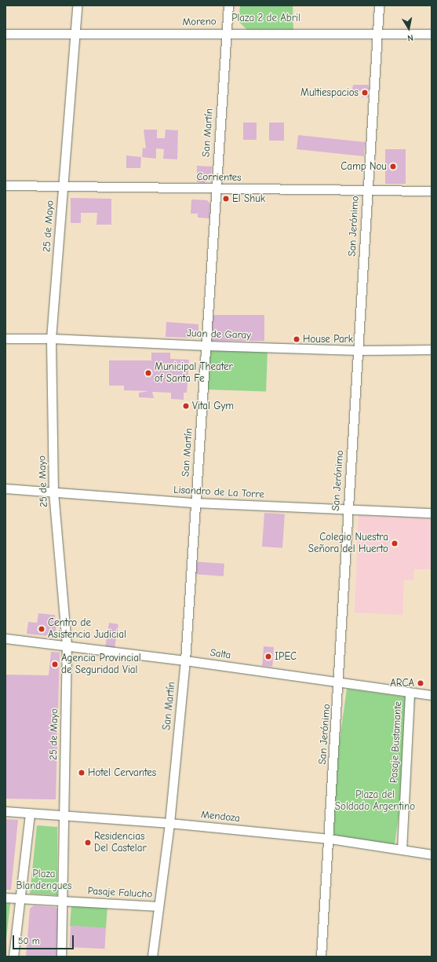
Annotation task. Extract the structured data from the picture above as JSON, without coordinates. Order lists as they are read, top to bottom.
{
  "streets": {
    "street": [
      "Moreno",
      "San Martín",
      "Corrientes",
      "25 de Mayo",
      "San Jerónimo",
      "Juan de Garay",
      "Lisandro de La Torre",
      "Salta",
      "Pasaje Bustamante",
      "Mendoza",
      "Pasaje Falucho"
    ]
  },
  "crossings": [
    ["Moreno", "San Martín"],
    ["Moreno", "25 de Mayo"],
    ["Moreno", "San Jerónimo"],
    ["San Martín", "Corrientes"],
    ["San Martín", "Juan de Garay"],
    ["San Martín", "Lisandro de La Torre"],
    ["San Martín", "Salta"],
    ["San Martín", "Mendoza"],
    ["San Martín", "Pasaje Falucho"],
    ["Corrientes", "25 de Mayo"],
    ["Corrientes", "San Jerónimo"],
    ["25 de Mayo", "Juan de Garay"],
    ["25 de Mayo", "Lisandro de La Torre"],
    ["25 de Mayo", "Salta"],
    ["25 de Mayo", "Mendoza"],
    ["25 de Mayo", "Pasaje Falucho"],
    ["San Jerónimo", "Juan de Garay"],
    ["San Jerónimo", "Lisandro de La Torre"],
    ["San Jerónimo", "Salta"],
    ["San Jerónimo", "Mendoza"],
    ["Salta", "Pasaje Bustamante"],
    ["Pasaje Bustamante", "Mendoza"]
  ],
  "parks": ["Plaza 2 de Abril", "Plaza del Soldado Argentino", "Plaza Blandengues"],
  "places": [
    "Multiespacios",
    "Camp Nou",
    "El Shuk",
    "House Park",
    "Municipal Theater of Santa Fe",
    "Vital Gym",
    "Colegio Nuestra Señora del Huerto",
    "Centro de Asistencia Judicial",
    "IPEC",
    "Agencia Provincial de Seguridad Vial",
    "ARCA",
    "Hotel Cervantes",
    "Residencias Del Castelar"
  ],
  "scale_bar": "50 m",
  "north": "bottom"
}
